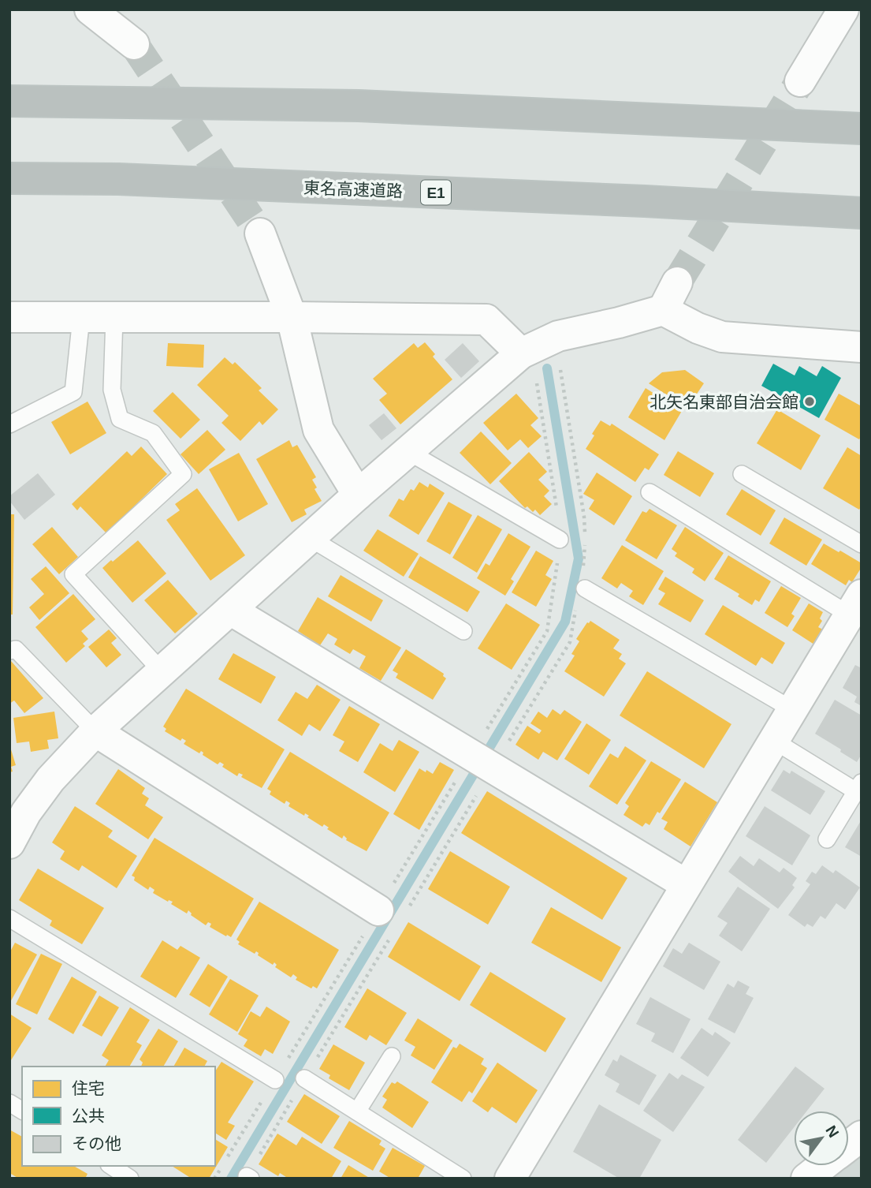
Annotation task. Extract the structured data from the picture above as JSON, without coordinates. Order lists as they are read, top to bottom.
{
  "streets": {
    "highway": ["東名高速道路", "E1"]
  },
  "places": ["北矢名東部自治会館"],
  "legend": ["住宅", "公共", "その他"],
  "north": "top right"
}
